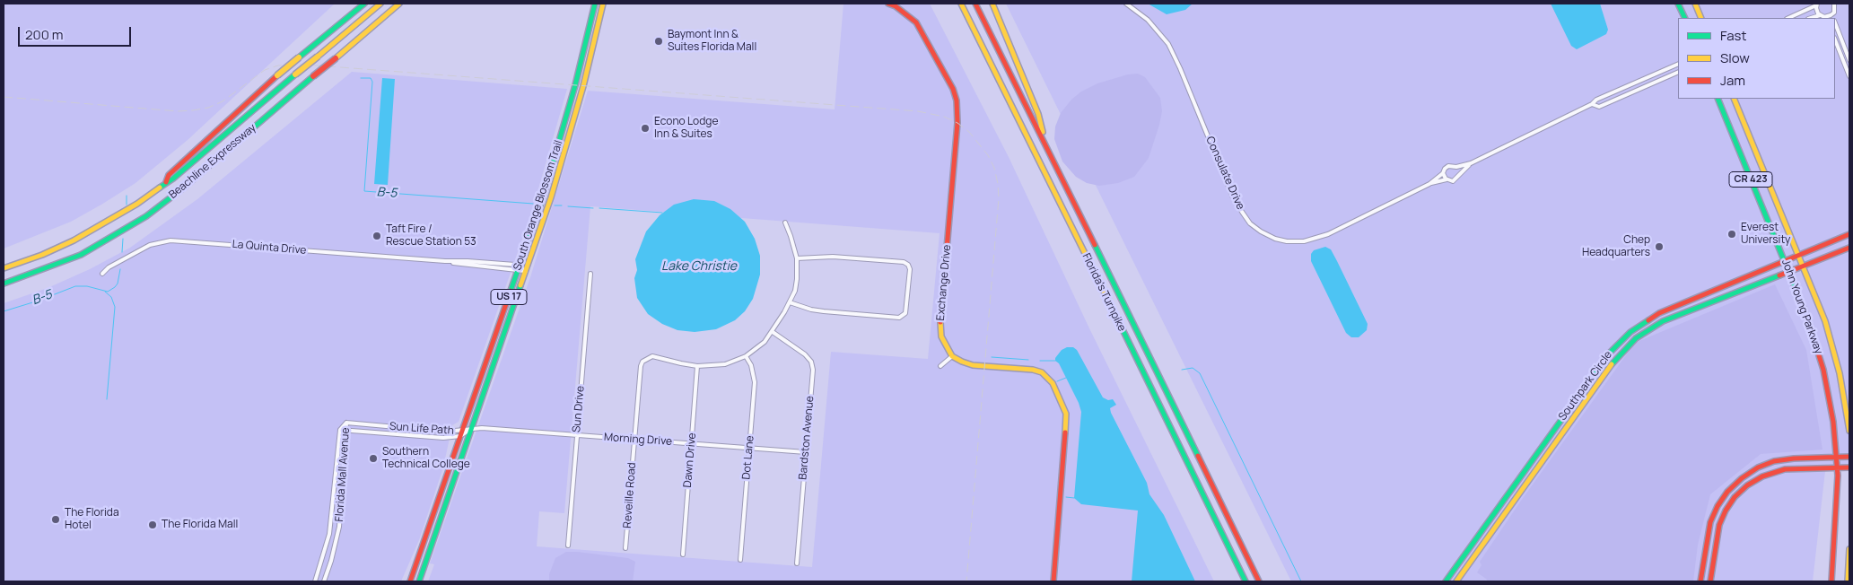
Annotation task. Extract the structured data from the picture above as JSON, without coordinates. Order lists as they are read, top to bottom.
{
  "streets": {
    "main road": [
      "Beachline Expressway",
      "CR 423",
      "South Orange Blossom Trail",
      "Exchange Drive",
      "Florida's Turnpike",
      "US 17",
      "John Young Parkway",
      "Southpark Circle"
    ],
    "street": [
      "Consulate Drive",
      "La Quinta Drive",
      "Sun Drive",
      "Sun Life Path",
      "Bardston Avenue",
      "Morning Drive",
      "Dot Lane",
      "Dawn Drive",
      "Florida Mall Avenue",
      "Reveille Road"
    ]
  },
  "crossings": [
    ["South Orange Blossom Trail", "La Quinta Drive"],
    ["South Orange Blossom Trail", "Sun Life Path"],
    ["South Orange Blossom Trail", "Morning Drive"],
    ["John Young Parkway", "Southpark Circle"],
    ["Sun Drive", "Morning Drive"],
    ["Sun Life Path", "Morning Drive"],
    ["Sun Life Path", "Florida Mall Avenue"],
    ["Bardston Avenue", "Morning Drive"],
    ["Morning Drive", "Dot Lane"],
    ["Morning Drive", "Dawn Drive"],
    ["Morning Drive", "Reveille Road"],
    ["Dawn Drive", "Reveille Road"]
  ],
  "water": ["B-5", "Lake Christie"],
  "places": [
    "Baymont Inn & Suites Florida Mall",
    "Econo Lodge Inn & Suites",
    "Everest University",
    "Taft Fire / Rescue Station 53",
    "Chep Headquarters",
    "Southern Technical College",
    "The Florida Hotel",
    "The Florida Mall"
  ],
  "legend": ["Fast", "Slow", "Jam"],
  "scale_bar": "200 m"
}
